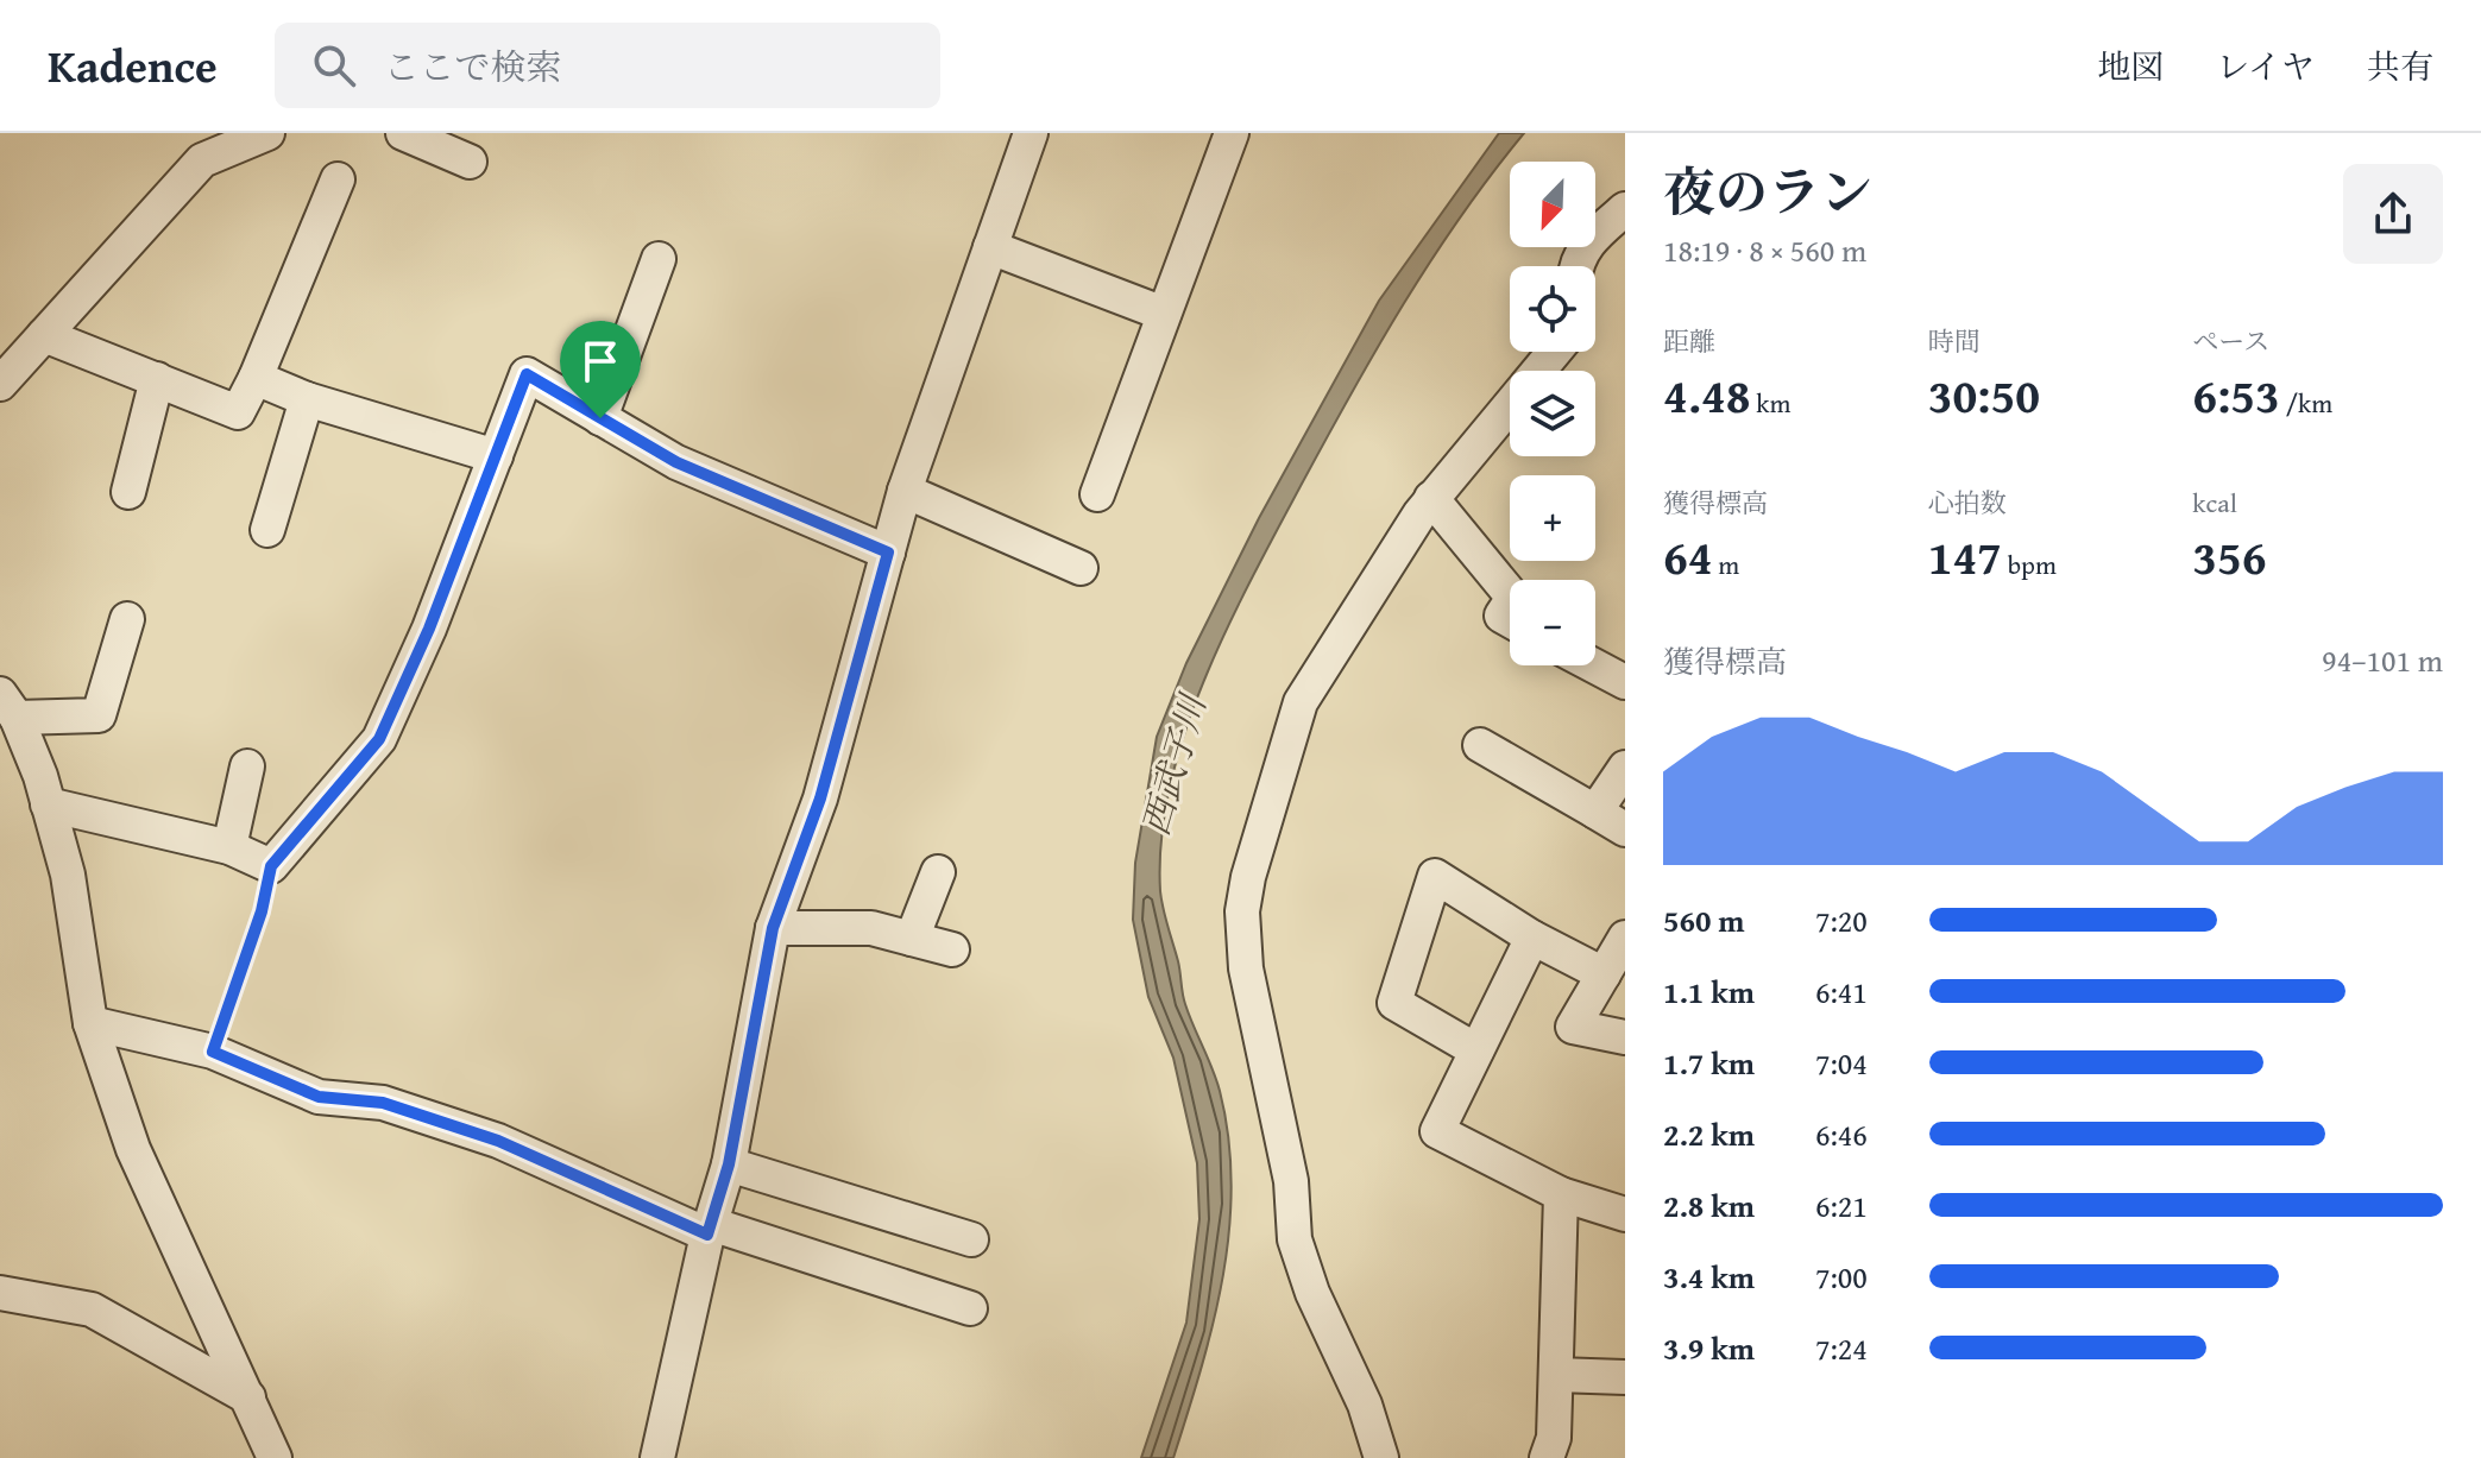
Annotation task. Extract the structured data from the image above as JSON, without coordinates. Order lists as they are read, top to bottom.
{
  "water": ["西武子川"],
  "north": "bottom left",
  "page": {
    "header": "Kadence",
    "search": "ここで検索",
    "nav": ["地図", "レイヤ", "共有"],
    "heading": ["夜のラン", "18:19 · 8 × 560 m"],
    "map_buttons": ["+", "−"],
    "stats": [
      ["距離", "4.48 km"],
      ["時間", "30:50"],
      ["ペース", "6:53 /km"],
      ["獲得標高", "64 m"],
      ["心拍数", "147 bpm"],
      ["kcal", "356"]
    ],
    "chart": ["獲得標高", "94–101 m"],
    "list": [
      {
        "name": "560 m",
        "note": "7:20"
      },
      {
        "name": "1.1 km",
        "note": "6:41"
      },
      {
        "name": "1.7 km",
        "note": "7:04"
      },
      {
        "name": "2.2 km",
        "note": "6:46"
      },
      {
        "name": "2.8 km",
        "note": "6:21"
      },
      {
        "name": "3.4 km",
        "note": "7:00"
      },
      {
        "name": "3.9 km",
        "note": "7:24"
      }
    ]
  }
}
